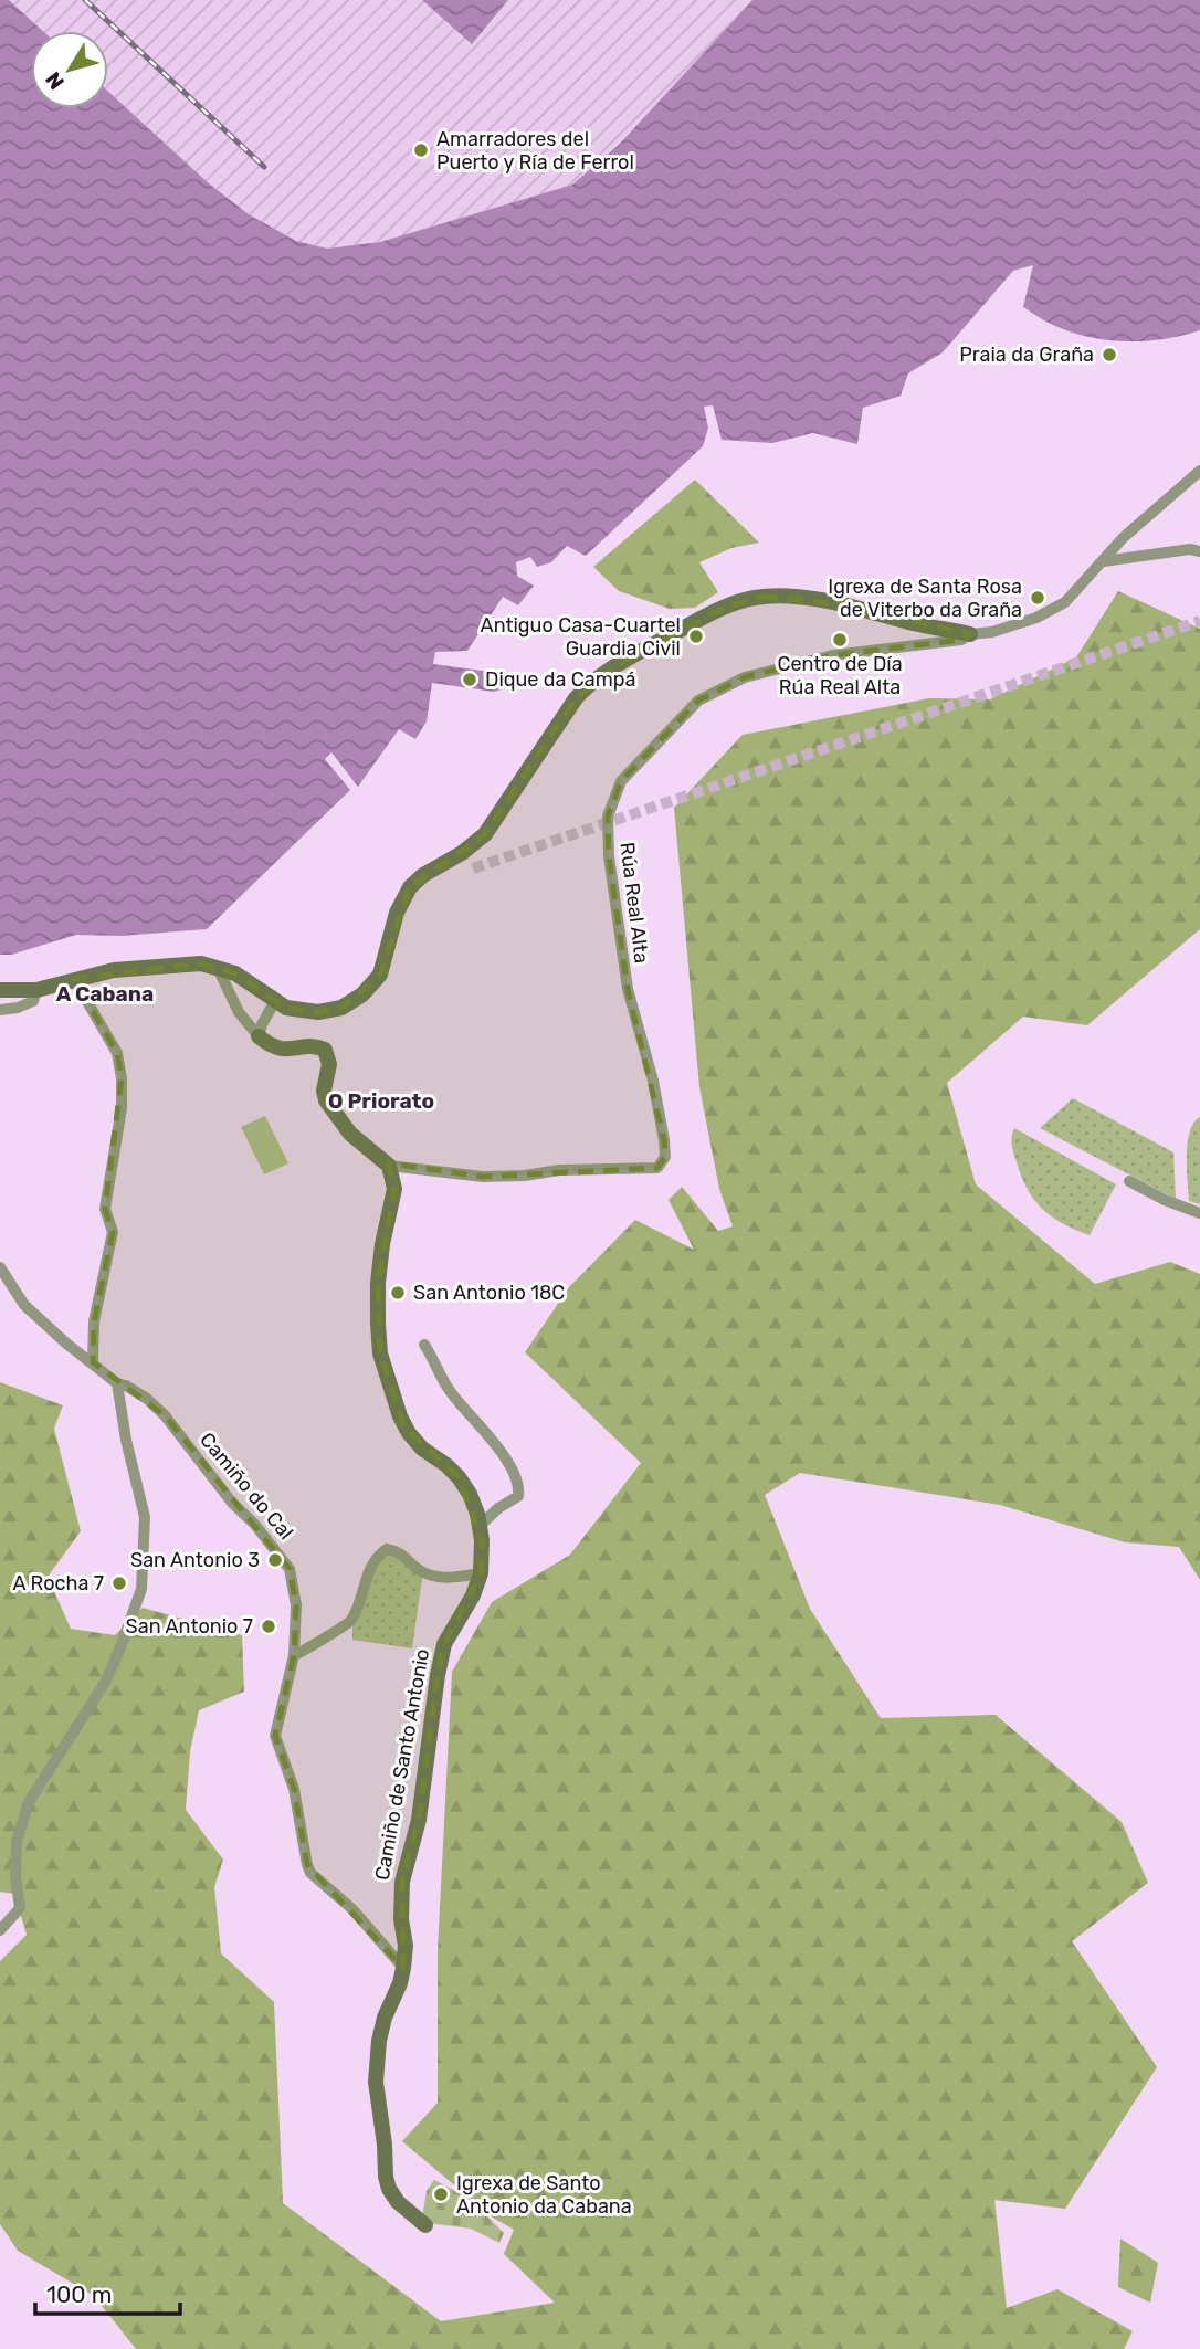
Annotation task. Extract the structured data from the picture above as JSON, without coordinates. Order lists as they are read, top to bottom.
{
  "streets": {
    "street": ["Rúa Real Alta", "Camiño do Cal", "Camiño de Santo Antonio"]
  },
  "crossings": [
    ["Rúa Real Alta", "Camiño de Santo Antonio"],
    ["Camiño do Cal", "Camiño de Santo Antonio"]
  ],
  "districts": ["A Cabana", "O Priorato"],
  "places": [
    "Amarradores del Puerto y Ría de Ferrol",
    "Praia da Graña",
    "Igrexa de Santa Rosa de Viterbo da Graña",
    "Antiguo Casa-Cuartel Guardia Civil",
    "Centro de Día Rúa Real Alta",
    "Dique da Campá",
    "San Antonio 18C",
    "San Antonio 3",
    "A Rocha 7",
    "San Antonio 7",
    "Igrexa de Santo Antonio da Cabana"
  ],
  "scale_bar": "100 m",
  "north": "bottom left"
}
